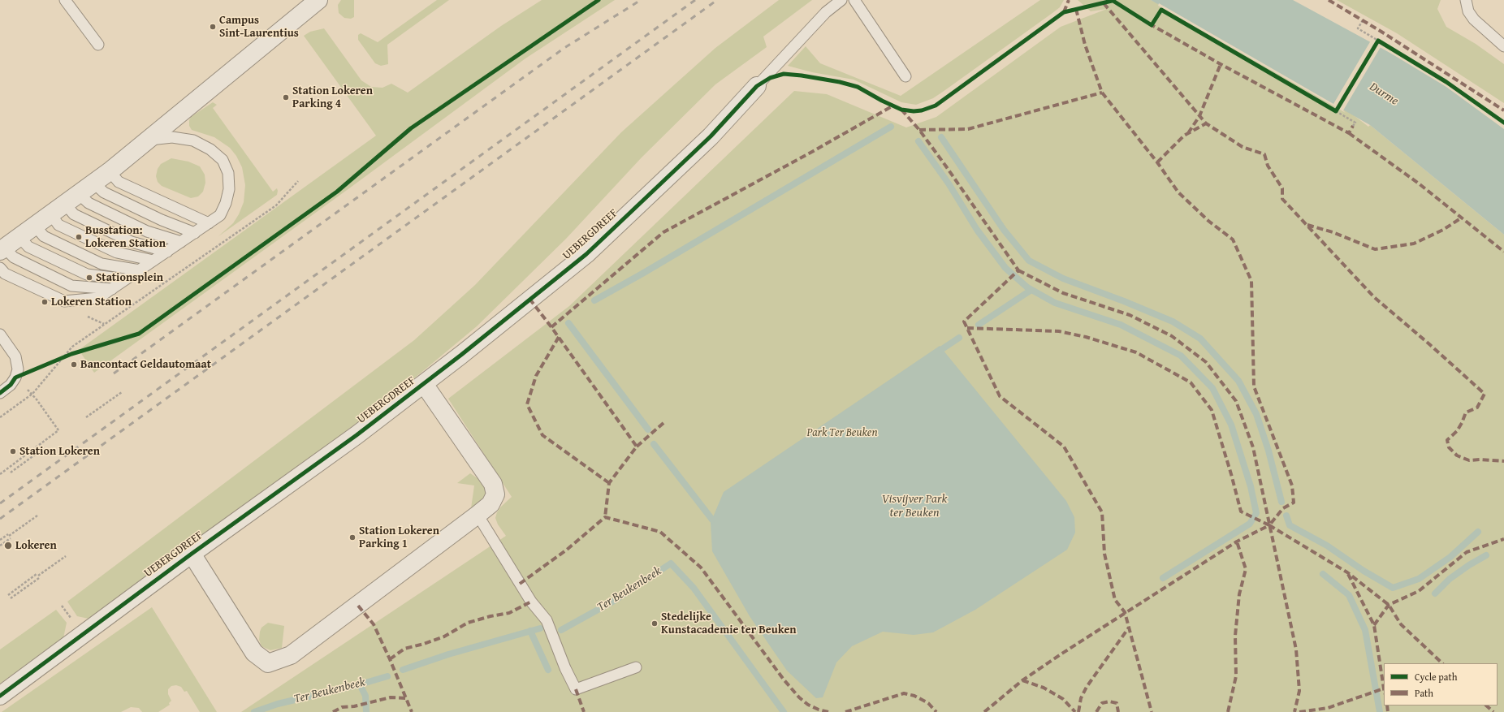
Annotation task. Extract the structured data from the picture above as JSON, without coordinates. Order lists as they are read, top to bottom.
{
  "streets": {
    "street": ["UEBERGDREEF"]
  },
  "water": ["Durme", "Visvijver Park ter Beuken", "Ter Beukenbeek"],
  "parks": ["Park Ter Beuken"],
  "places": [
    "Campus Sint-Laurentius",
    "Station Lokeren Parking 4",
    "Busstation: Lokeren Station",
    "Stationsplein",
    "Lokeren Station",
    "Bancontact Geldautomaat",
    "Station Lokeren",
    "Station Lokeren Parking 1",
    "Lokeren",
    "Stedelijke Kunstacademie ter Beuken"
  ],
  "legend": ["Cycle path", "Path"]
}
